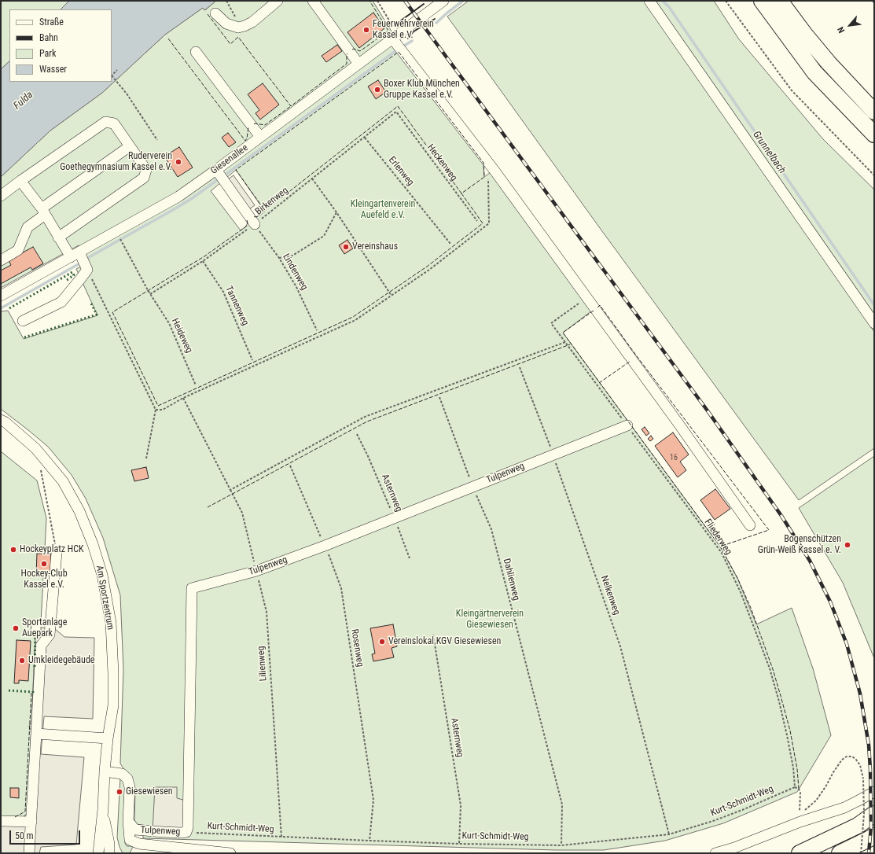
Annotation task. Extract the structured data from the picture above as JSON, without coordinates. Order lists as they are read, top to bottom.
{
  "streets": {
    "street": ["Giesenallee", "Tulpenweg", "Am Sportzentrum"],
    "path": [
      "Heckenweg",
      "Erlenweg",
      "Birkenweg",
      "Lindenweg",
      "Tannenweg",
      "Heideweg",
      "Asternweg",
      "Fliederweg",
      "Dahlienweg",
      "Nelkenweg",
      "Rosenweg",
      "Lilienweg",
      "Kurt-Schmidt-Weg"
    ]
  },
  "crossings": [
    ["Heckenweg", "Birkenweg"],
    ["Erlenweg", "Birkenweg"],
    ["Birkenweg", "Lindenweg"],
    ["Birkenweg", "Tannenweg"],
    ["Birkenweg", "Heideweg"],
    ["Tulpenweg", "Asternweg"],
    ["Tulpenweg", "Fliederweg"],
    ["Tulpenweg", "Dahlienweg"],
    ["Tulpenweg", "Nelkenweg"],
    ["Tulpenweg", "Am Sportzentrum"],
    ["Tulpenweg", "Rosenweg"],
    ["Tulpenweg", "Lilienweg"],
    ["Tulpenweg", "Kurt-Schmidt-Weg"],
    ["Asternweg", "Kurt-Schmidt-Weg"],
    ["Fliederweg", "Kurt-Schmidt-Weg"],
    ["Dahlienweg", "Kurt-Schmidt-Weg"],
    ["Nelkenweg", "Kurt-Schmidt-Weg"],
    ["Rosenweg", "Kurt-Schmidt-Weg"],
    ["Lilienweg", "Kurt-Schmidt-Weg"]
  ],
  "water": ["Fulda", "Grunnelbach"],
  "parks": ["Kleingartenverein Auefeld e.V.", "Kleingärtnerverein Giesewiesen"],
  "places": [
    "Feuerwehrverein Kassel e.V.",
    "Boxer Klub München Gruppe Kassel e.V.",
    "Ruderverein Goethegymnasium Kassel e.V.",
    "Vereinshaus",
    "Bogenschützen Grün-Weiß Kassel e. V.",
    "Hockeyplatz HCK",
    "Hockey-Club Kassel e.V.",
    "Sportanlage Auepark",
    "Vereinslokal KGV Giesewiesen",
    "Umkleidegebäude",
    "Giesewiesen"
  ],
  "house_numbers": ["16"],
  "legend": [
    "Straße",
    "Bahn",
    "Park",
    "Wasser"
  ],
  "scale_bar": "50 m",
  "north": "bottom left"
}
